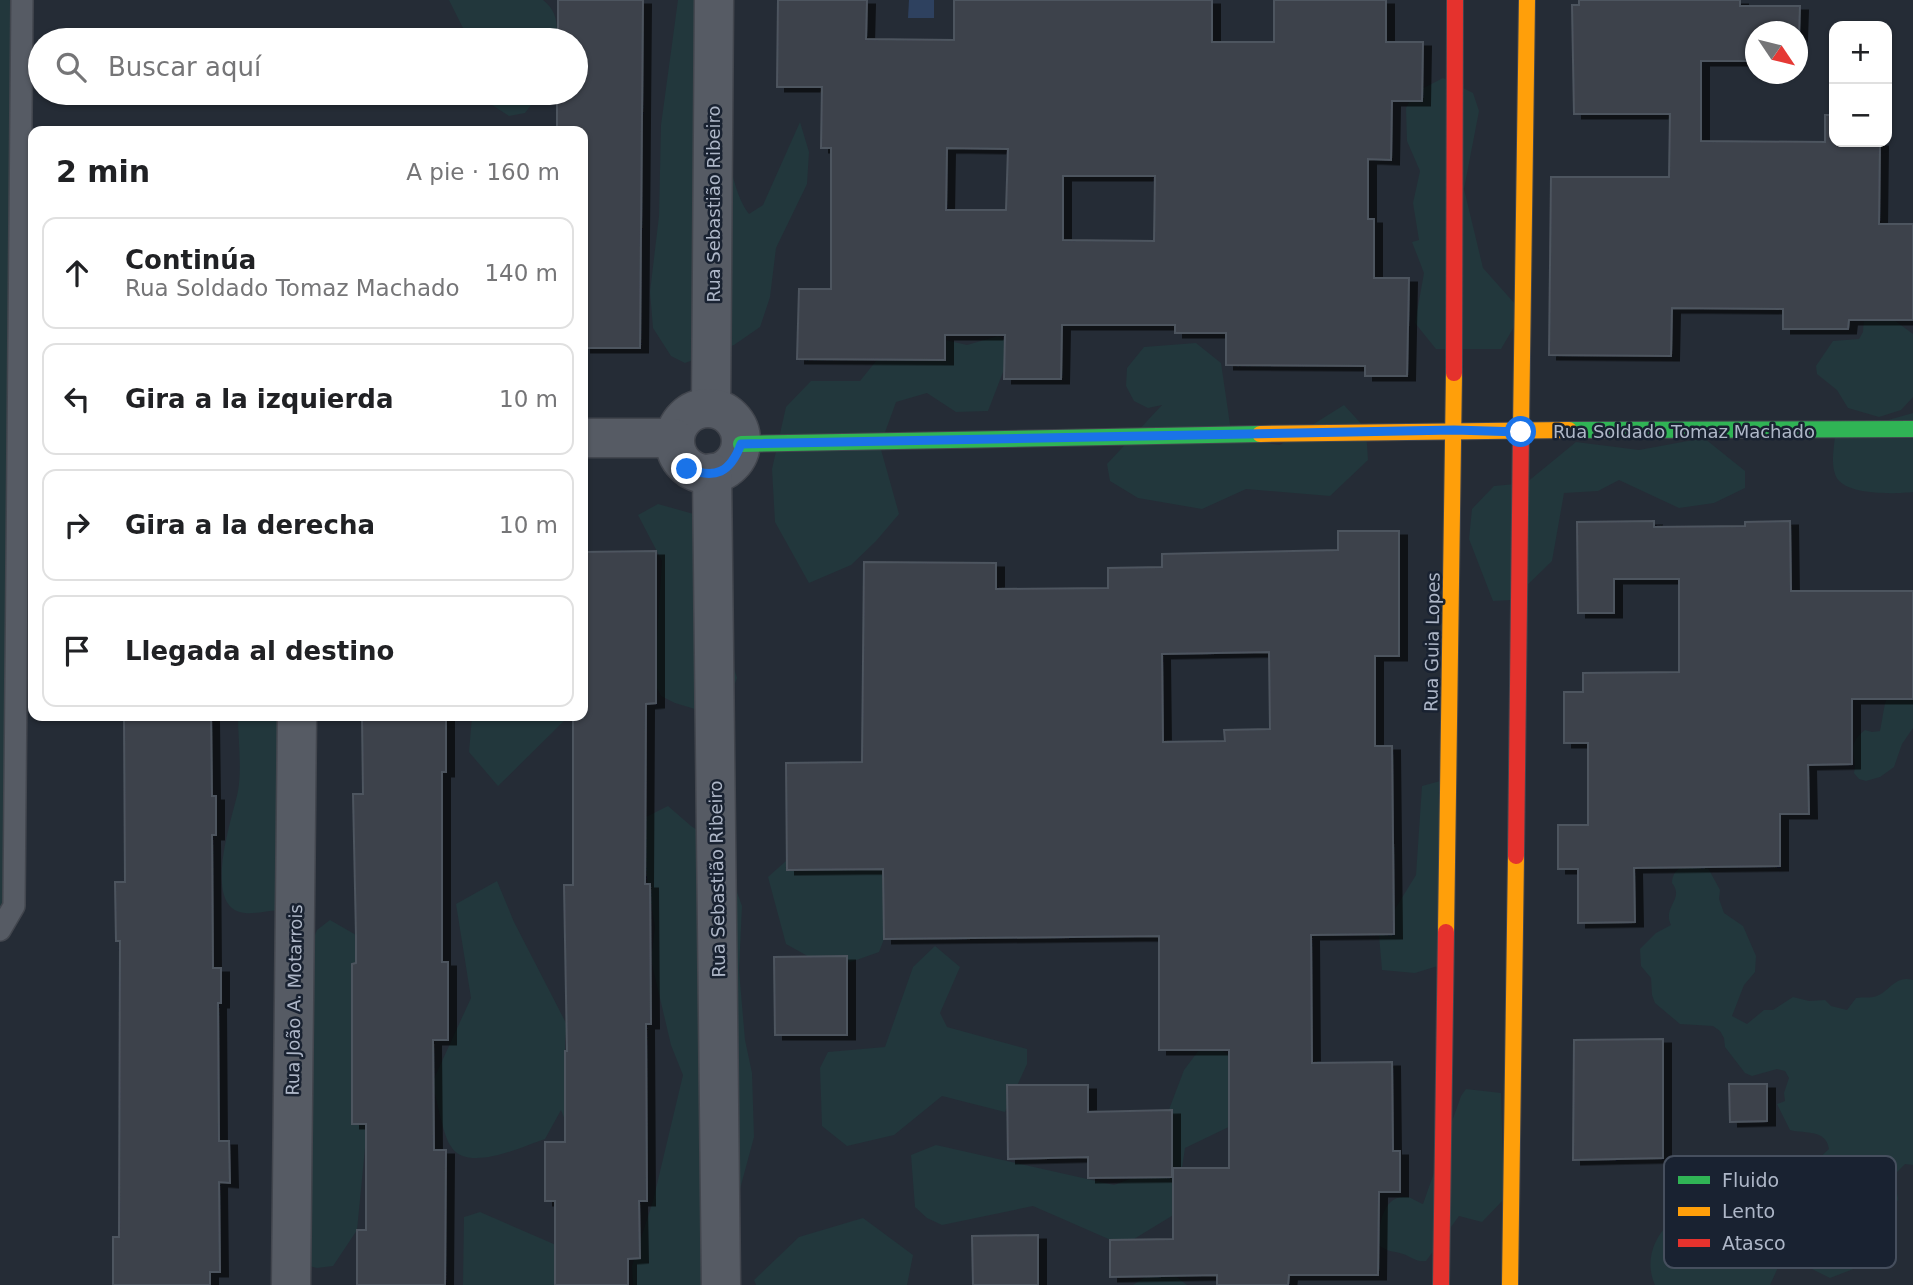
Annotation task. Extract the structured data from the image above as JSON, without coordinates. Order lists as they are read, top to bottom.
{
  "streets": {
    "main road": ["Rua Soldado Tomaz Machado", "Rua Guia Lopes"],
    "street": ["Rua Sebastião Ribeiro", "Rua João A. Motarrois"]
  },
  "crossings": [
    ["Rua Sebastião Ribeiro", "Rua Soldado Tomaz Machado"],
    ["Rua Soldado Tomaz Machado", "Rua Guia Lopes"]
  ],
  "legend": ["Fluido", "Lento", "Atasco"],
  "north": "bottom right",
  "page": {
    "map_buttons": ["+", "−"],
    "search": "Buscar aquí",
    "heading": ["2 min", "A pie · 160 m"],
    "list": [
      ["Continúa", "Rua Soldado Tomaz Machado", "140 m"],
      ["Gira a la izquierda", "10 m"],
      ["Gira a la derecha", "10 m"],
      "Llegada al destino"
    ]
  }
}
